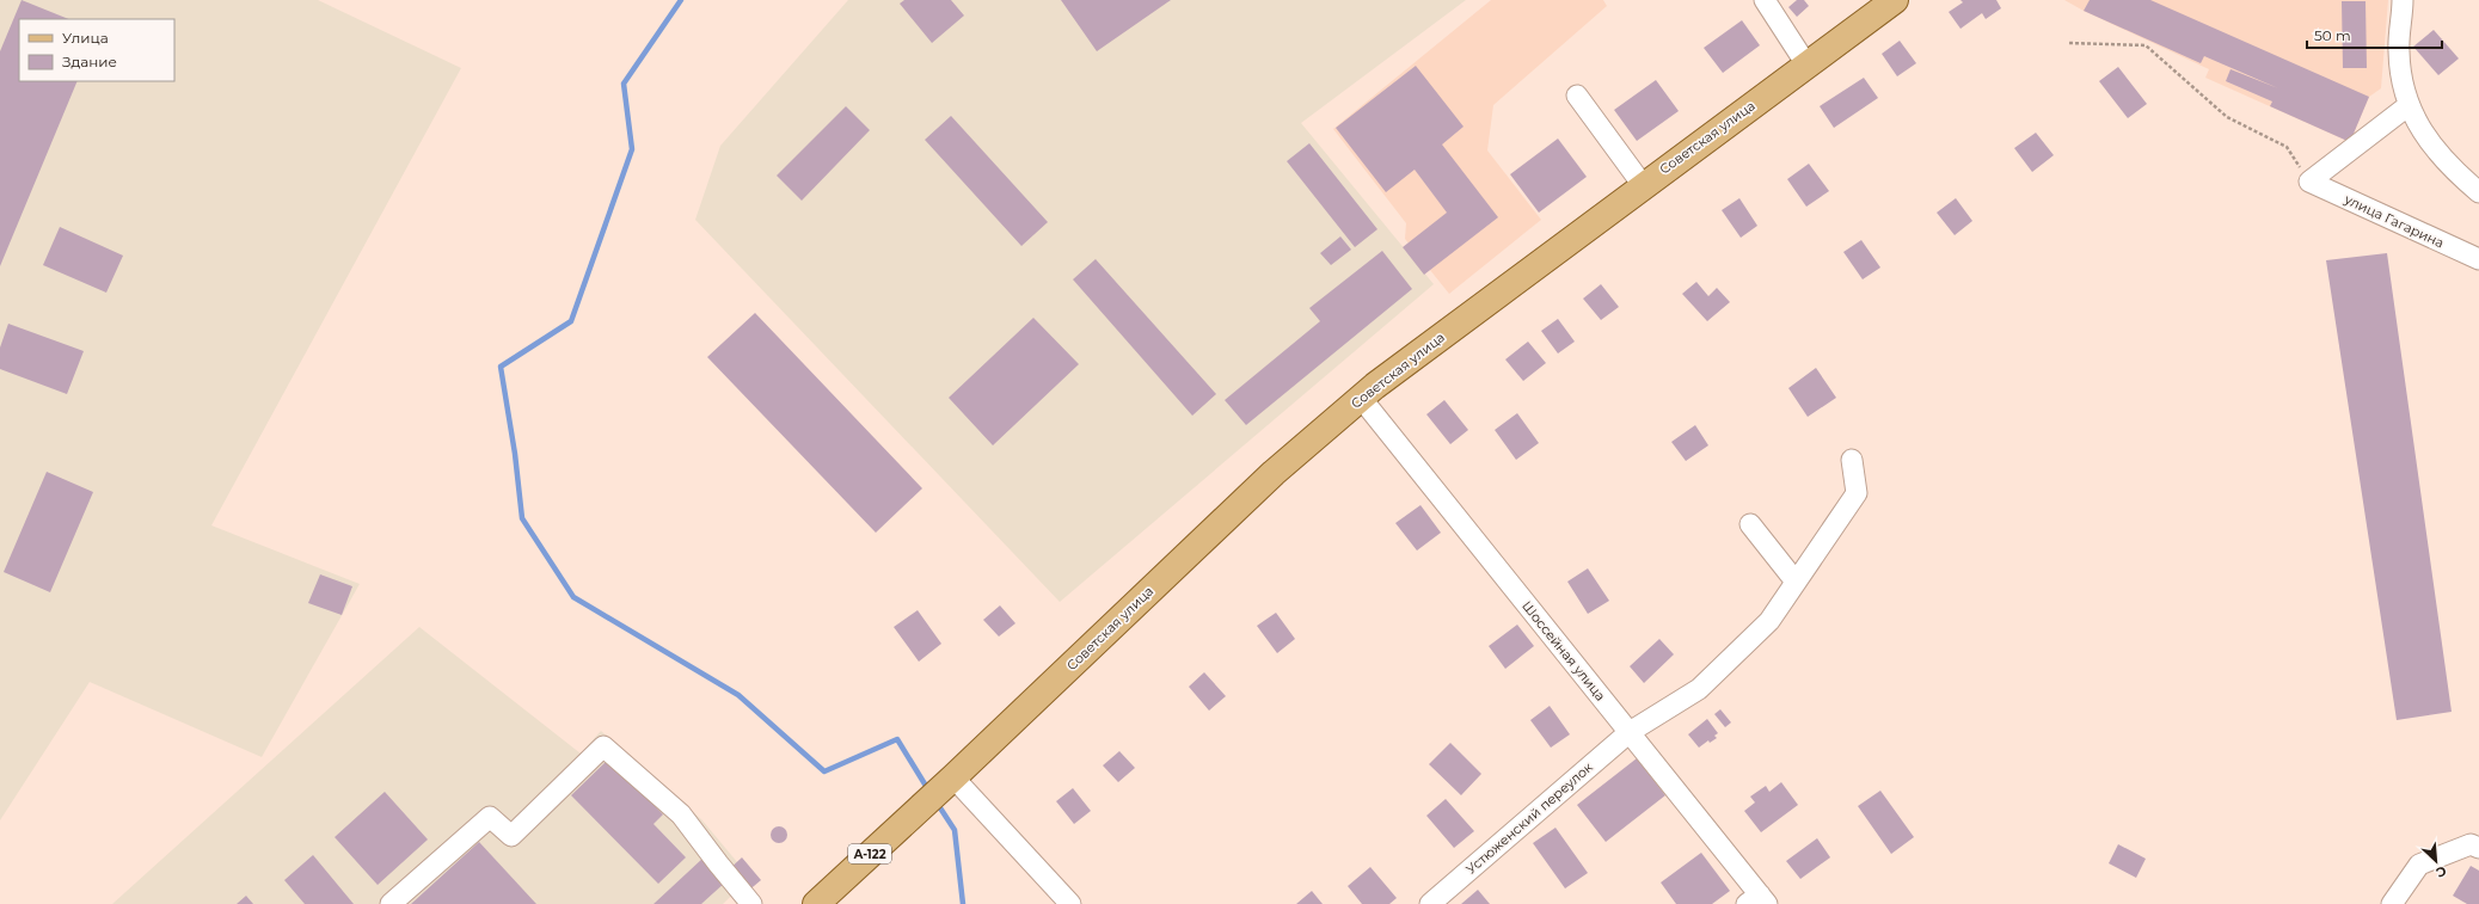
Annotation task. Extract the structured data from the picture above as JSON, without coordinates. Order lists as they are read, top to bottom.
{
  "streets": {
    "main road": ["Советская улица", "А-122"],
    "street": ["улица Гагарина", "Шоссейная улица", "Устюженский переулок"]
  },
  "crossings": [
    ["Советская улица", "Шоссейная улица"],
    ["Шоссейная улица", "Устюженский переулок"]
  ],
  "legend": ["Улица", "Здание"],
  "scale_bar": "50 m",
  "north": "bottom right"
}
